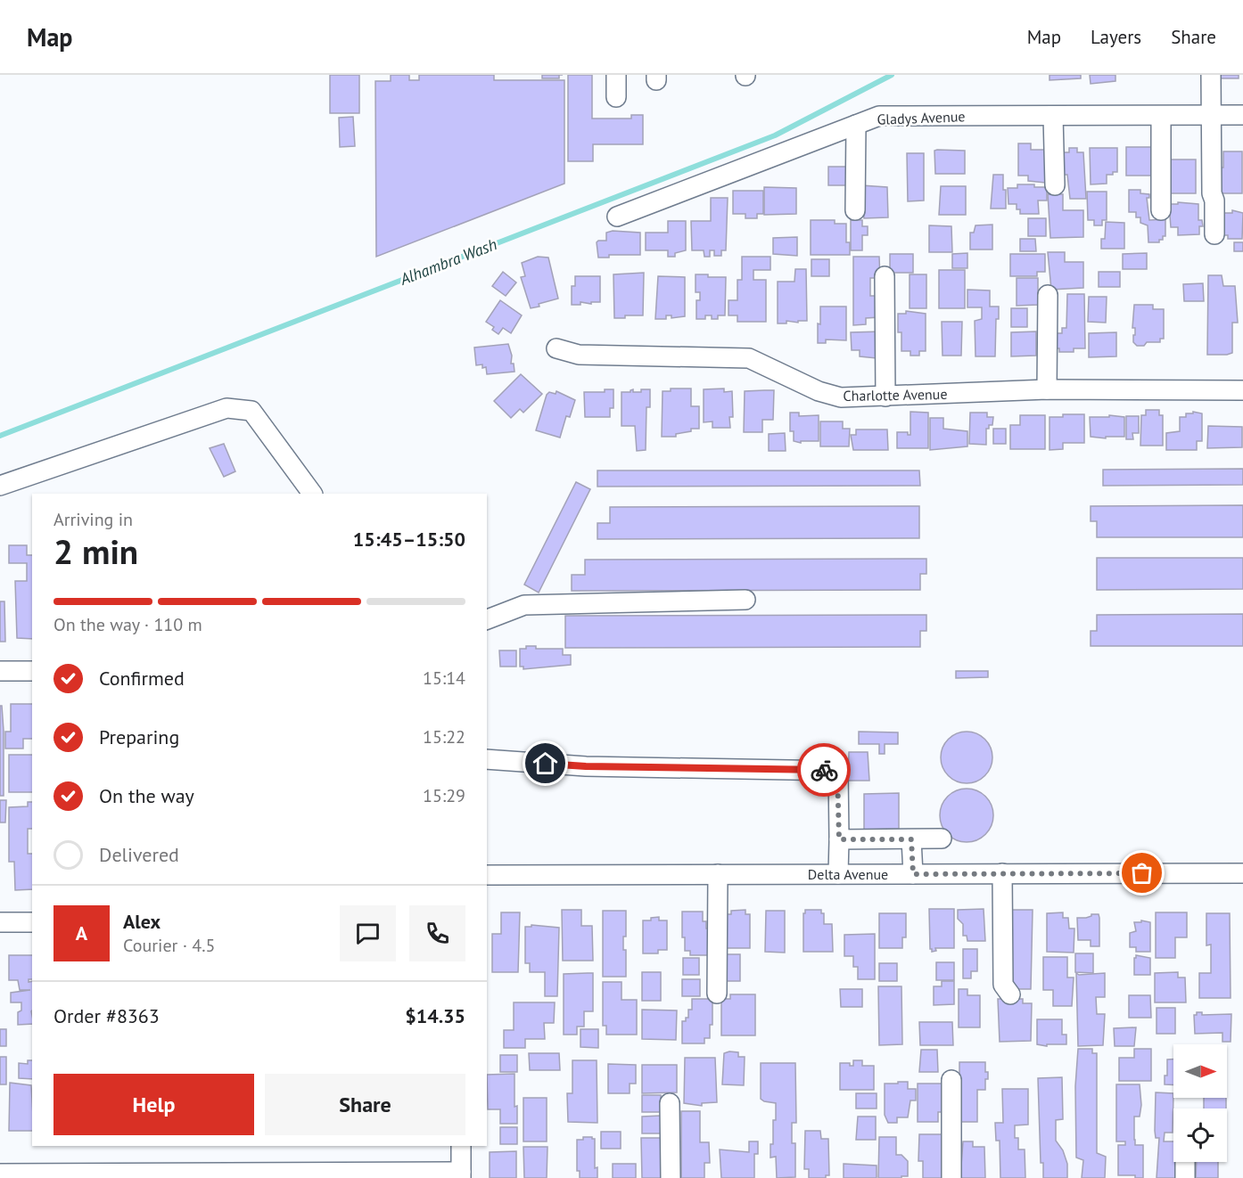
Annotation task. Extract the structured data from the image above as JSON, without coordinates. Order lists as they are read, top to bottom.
{
  "streets": {
    "street": ["Gladys Avenue", "Charlotte Avenue", "Delta Avenue"]
  },
  "water": ["Alhambra Wash"],
  "north": "right",
  "page": {
    "header": "Map",
    "nav": ["Map", "Layers", "Share"],
    "heading": ["2 min", "Arriving in", "15:45–15:50"],
    "panel": [
      "Alex",
      "Courier · 4.5",
      "Order #8363",
      "$14.35"
    ],
    "bar": "On the way · 110 m",
    "list": [
      ["Confirmed", "15:14"],
      ["Preparing", "15:22"],
      ["On the way", "15:29"],
      "Delivered"
    ],
    "round": "A",
    "buttons": ["Help", "Share"]
  }
}
